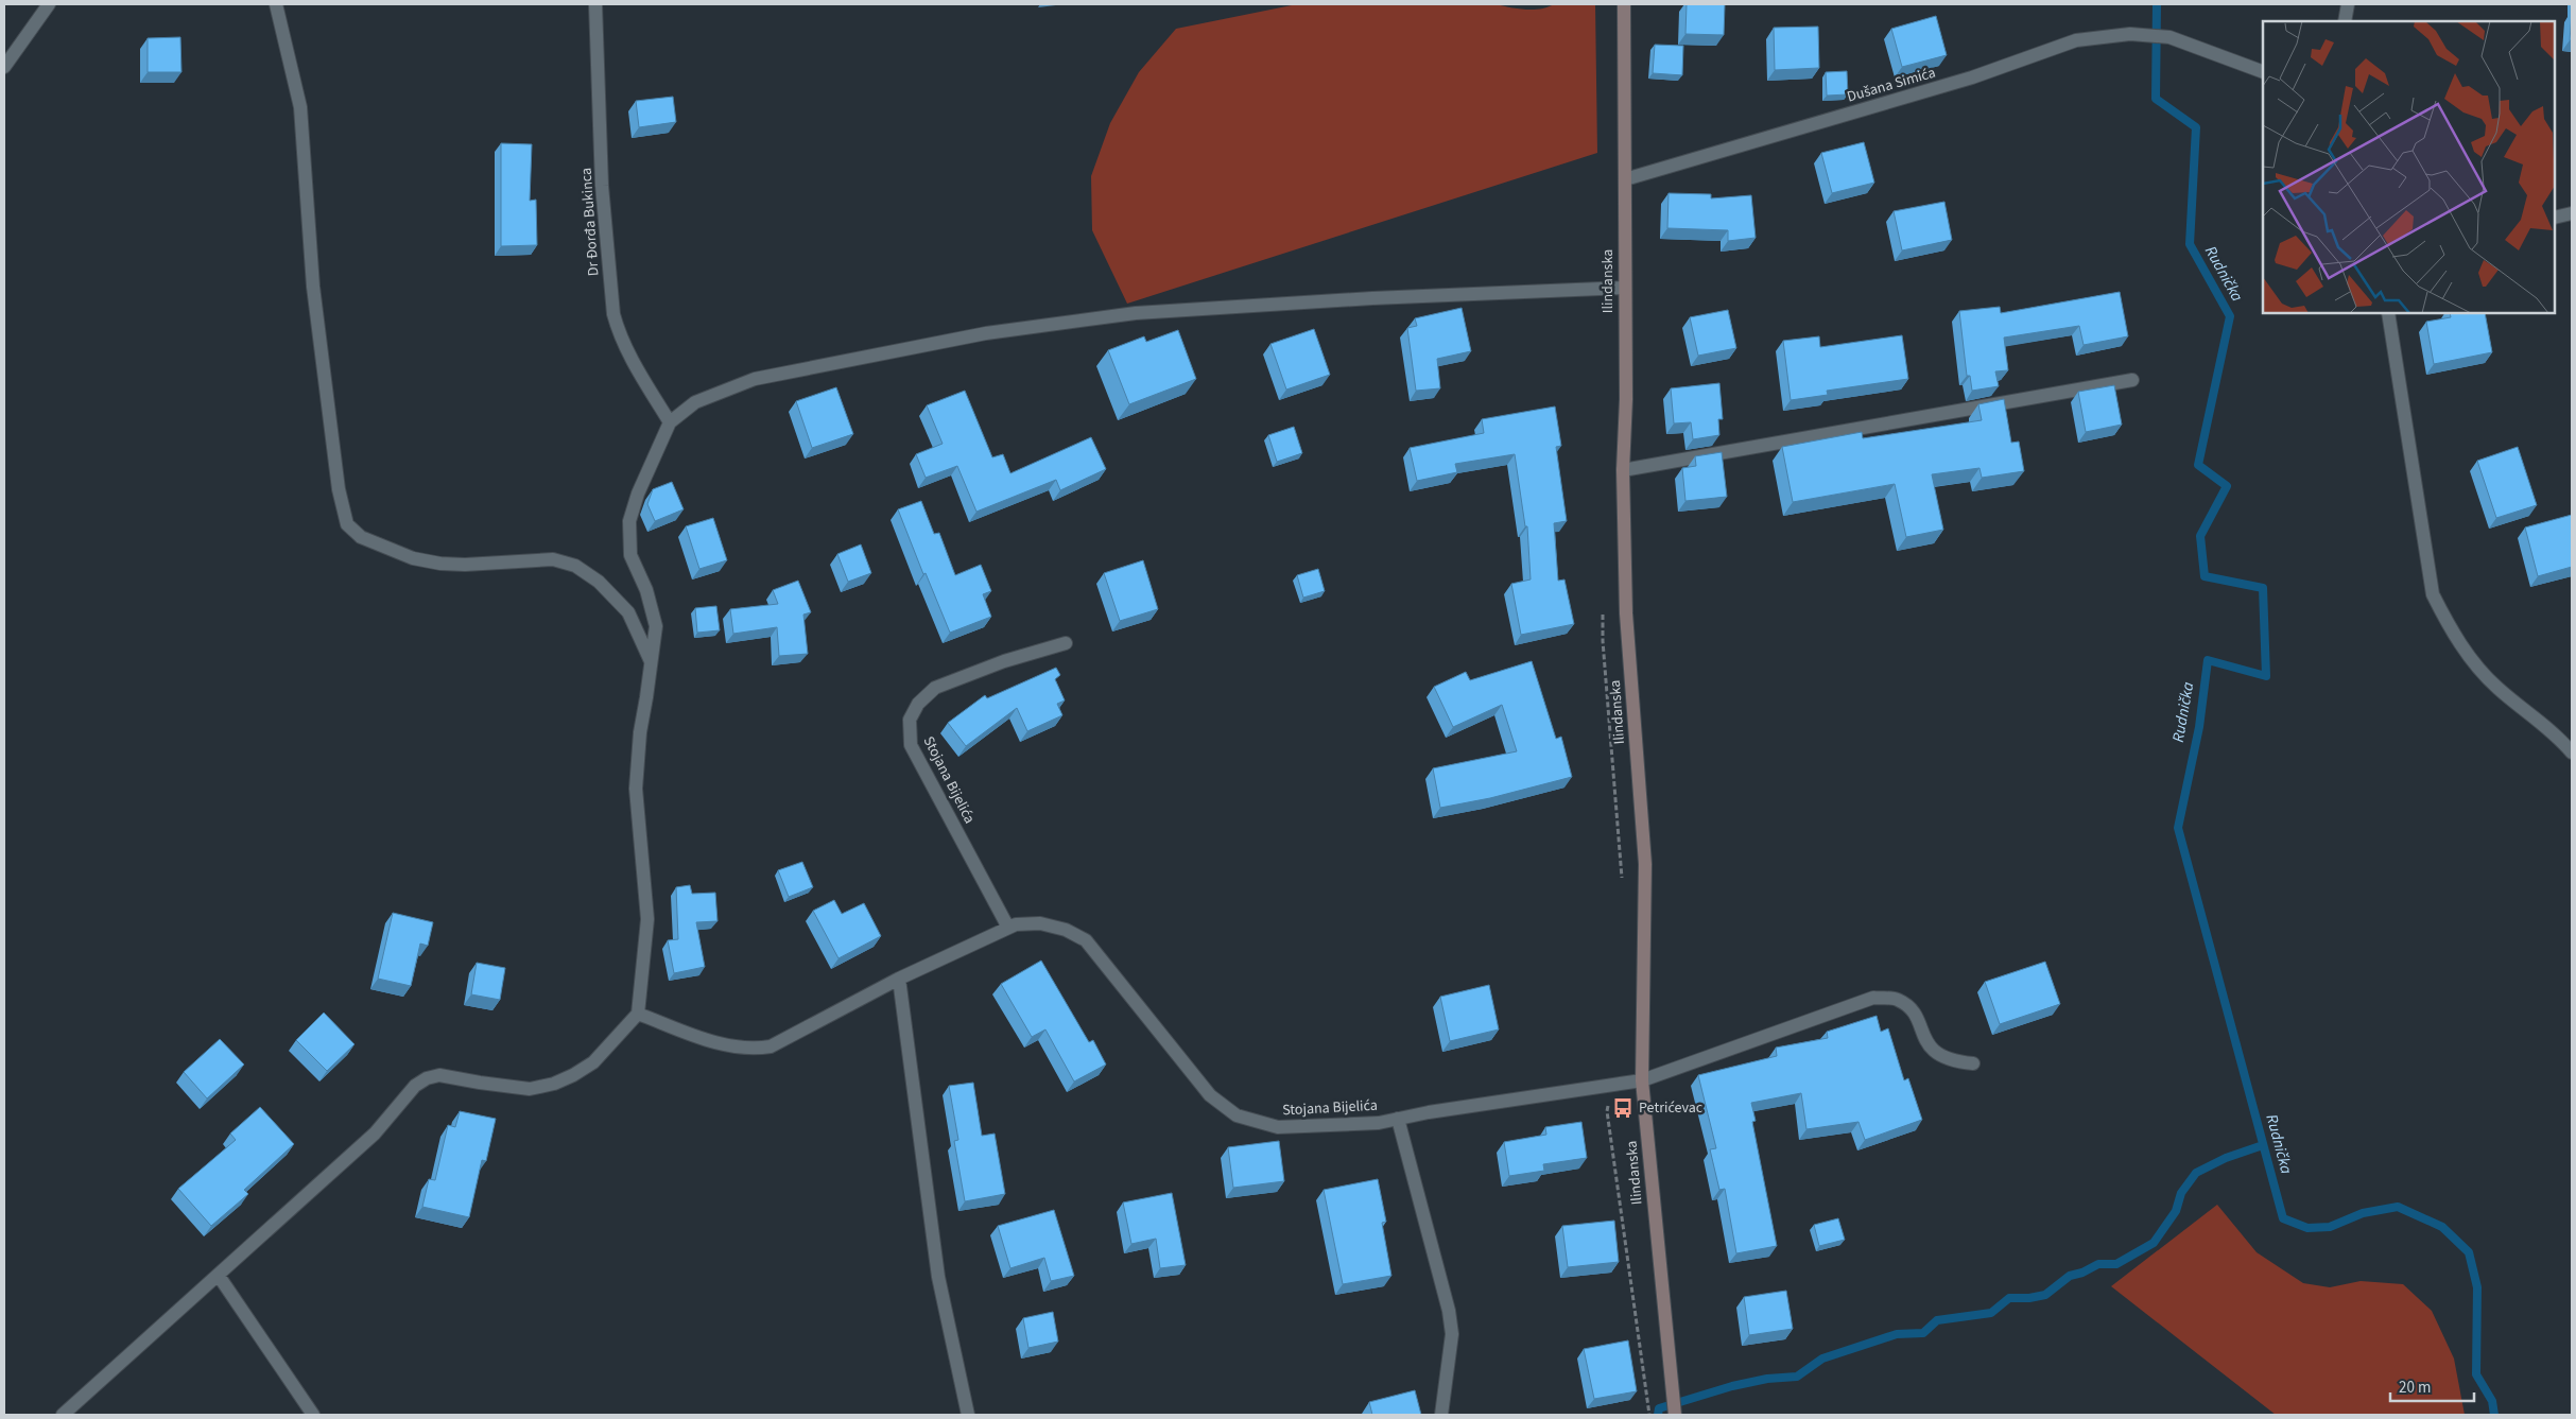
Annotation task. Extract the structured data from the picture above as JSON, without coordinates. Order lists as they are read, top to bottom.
{
  "streets": {
    "street": [
      "Dušana Simića",
      "Dr Đorđa Bukinca",
      "Ilindanska",
      "Stojana Bijelića"
    ]
  },
  "crossings": [
    ["Dušana Simića", "Ilindanska"],
    ["Ilindanska", "Stojana Bijelića"]
  ],
  "water": ["Rudnička"],
  "places": {
    "bus stop": ["Petrićevac"]
  },
  "scale_bar": "20 m"
}
